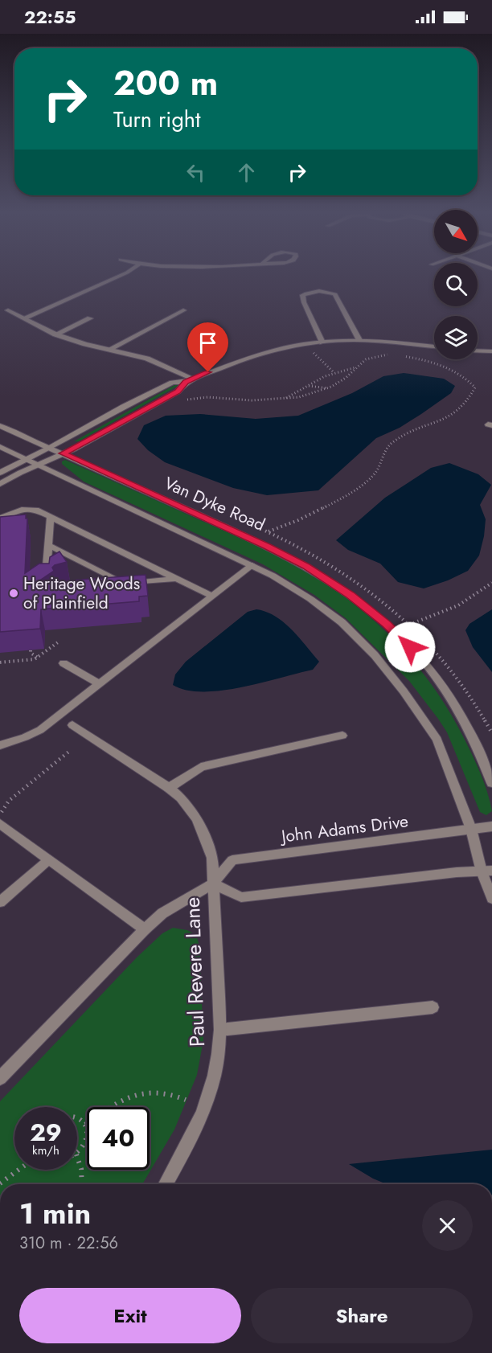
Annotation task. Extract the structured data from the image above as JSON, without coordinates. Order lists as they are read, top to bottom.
{
  "streets": {
    "street": ["Van Dyke Road", "John Adams Drive", "Paul Revere Lane"]
  },
  "crossings": [
    ["John Adams Drive", "Paul Revere Lane"]
  ],
  "places": ["Heritage Woods of Plainfield"],
  "north": "bottom right",
  "page": {
    "status": "22:55",
    "turn": ["200 m", "Turn right"],
    "speed": "29 km/h",
    "limit": "40",
    "heading": ["1 min", "310 m · 22:56"],
    "buttons": ["Exit", "Share"]
  }
}
